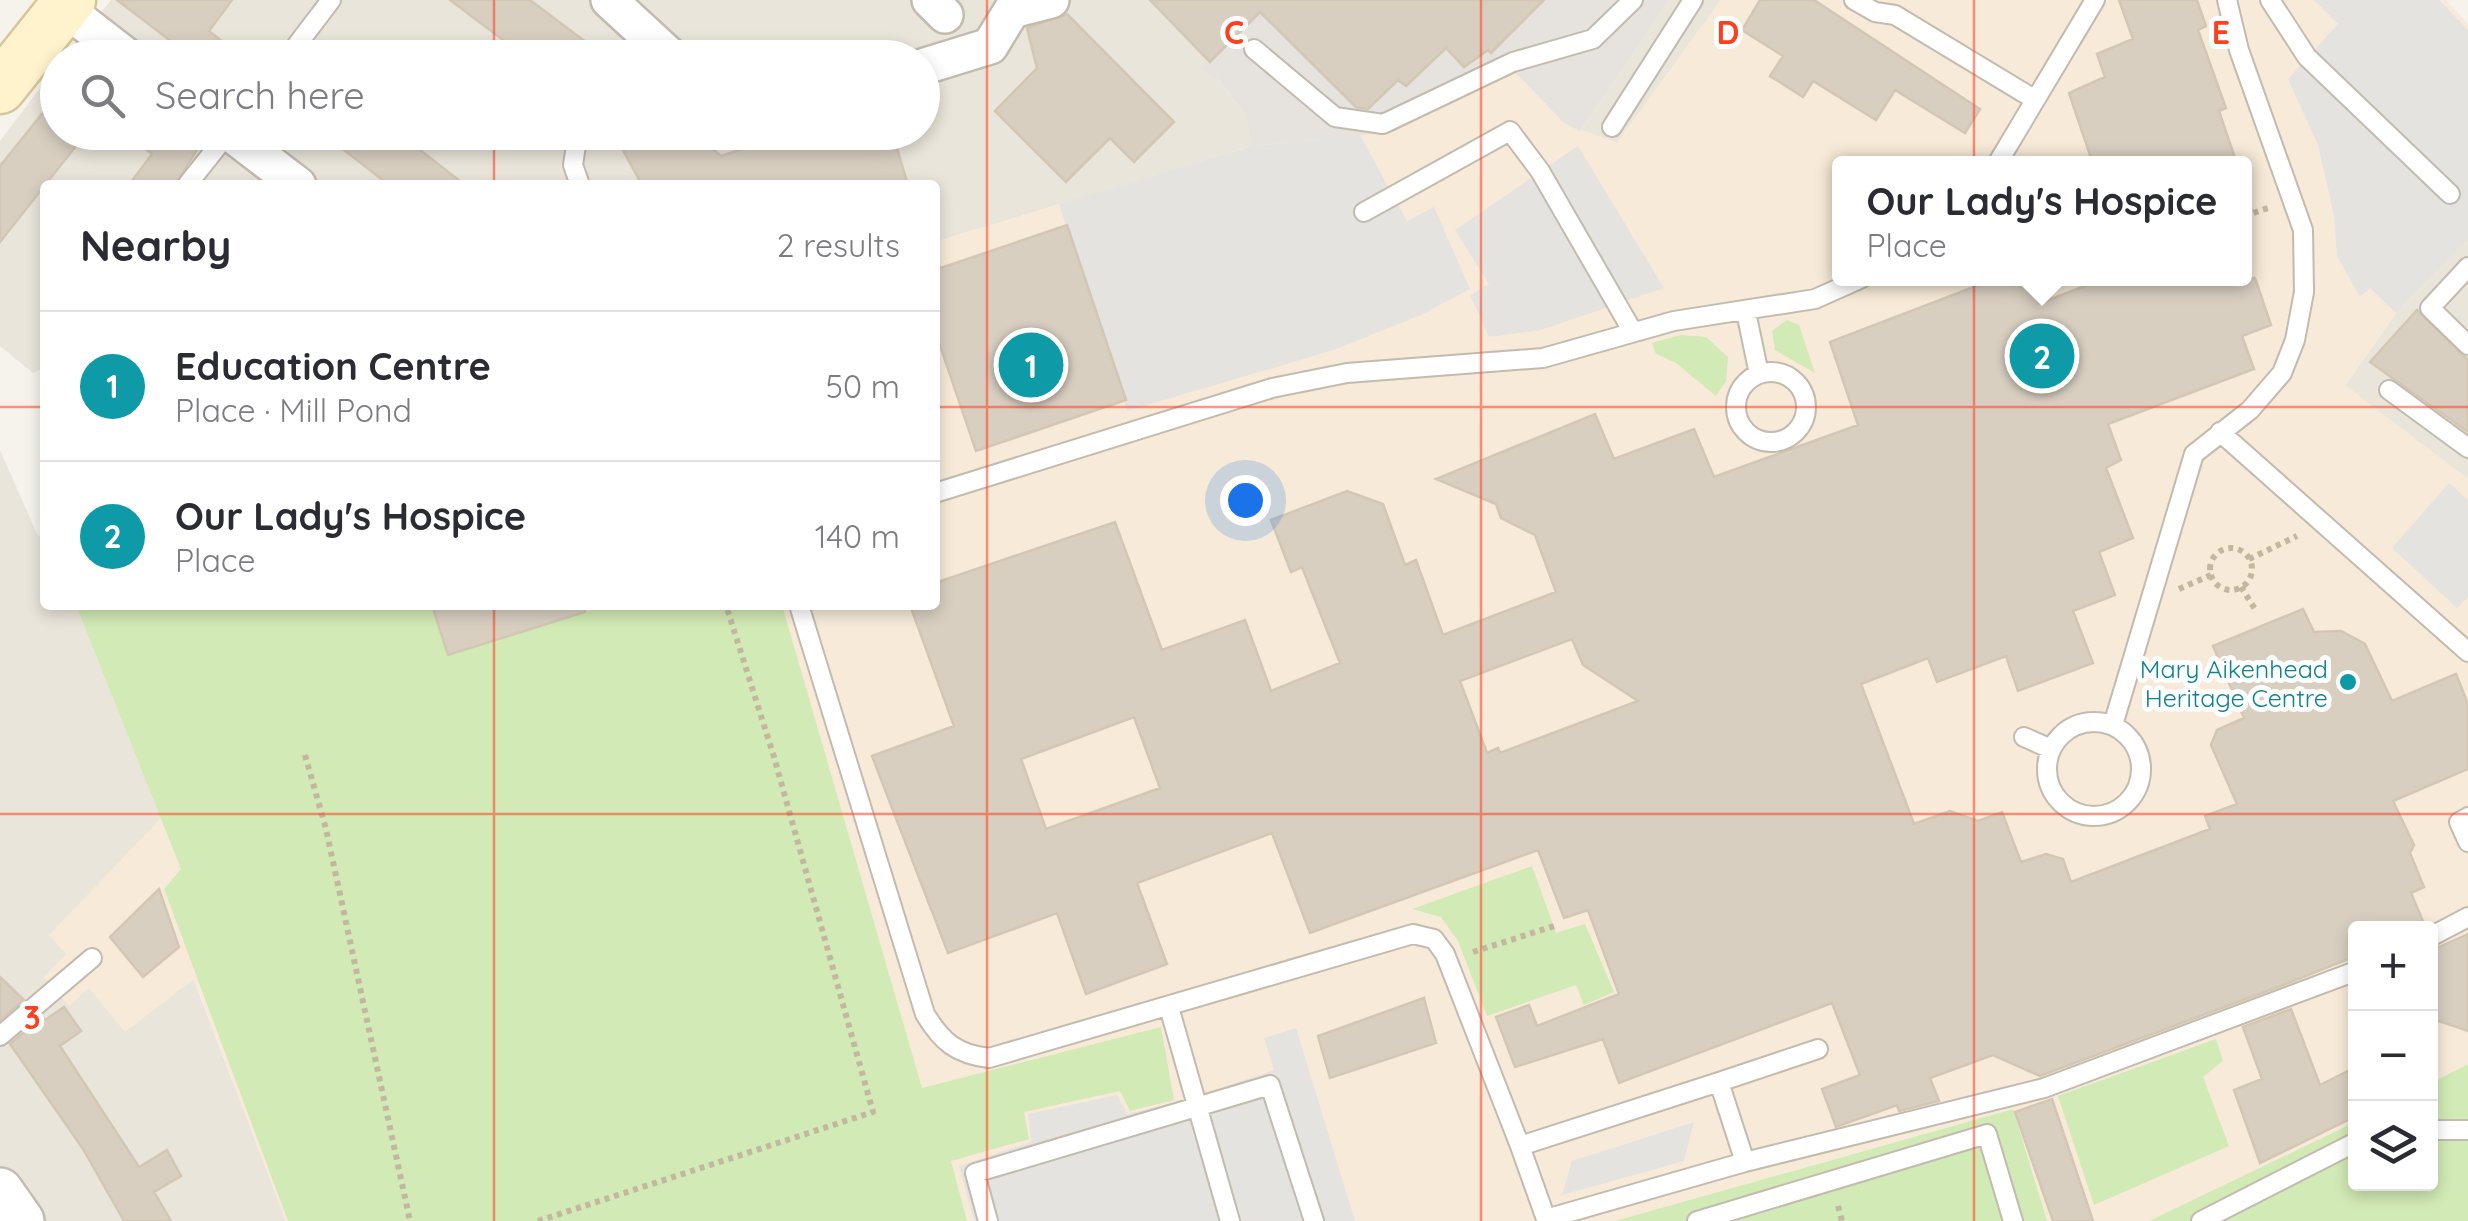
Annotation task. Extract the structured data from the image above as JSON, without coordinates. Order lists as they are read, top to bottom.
{
  "places": ["Mary Aikenhead Heritage Centre"],
  "page": {
    "search": "Search here",
    "popup": ["Our Lady's Hospice", "Place"],
    "heading": ["Nearby", "2 results"],
    "list": [
      {
        "mark": "1",
        "name": "Education Centre",
        "note": "Place · Mill Pond",
        "value": "50 m"
      },
      {
        "mark": "2",
        "name": "Our Lady's Hospice",
        "note": "Place",
        "value": "140 m"
      }
    ],
    "pins": ["2", "1"],
    "map_buttons": ["+", "−"]
  },
  "grid": {
    "columns": ["C", "D", "E"],
    "rows": ["3"]
  }
}
